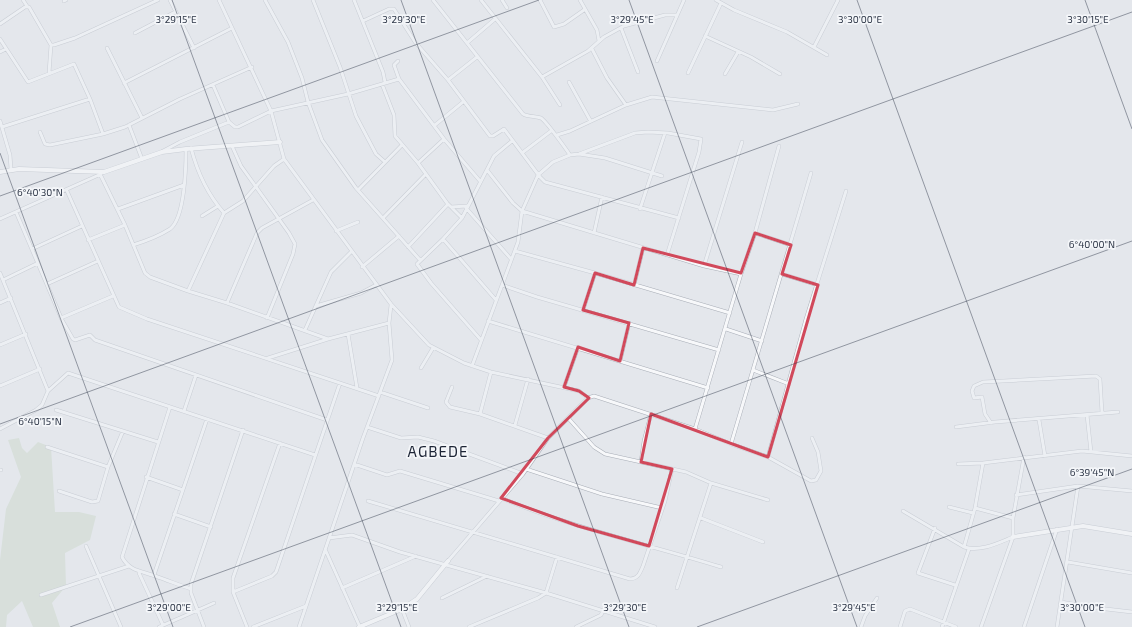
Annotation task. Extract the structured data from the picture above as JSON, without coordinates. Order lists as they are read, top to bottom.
{
  "districts": ["AGBEDE"],
  "coordinates": [
    "3°30'15\"E",
    "3°29'15\"E",
    "3°29'30\"E",
    "3°29'45\"E",
    "3°30'00\"E",
    "6°40'30\"N",
    "6°40'00\"N",
    "6°40'15\"N",
    "6°39'45\"N",
    "3°29'00\"E"
  ]
}
